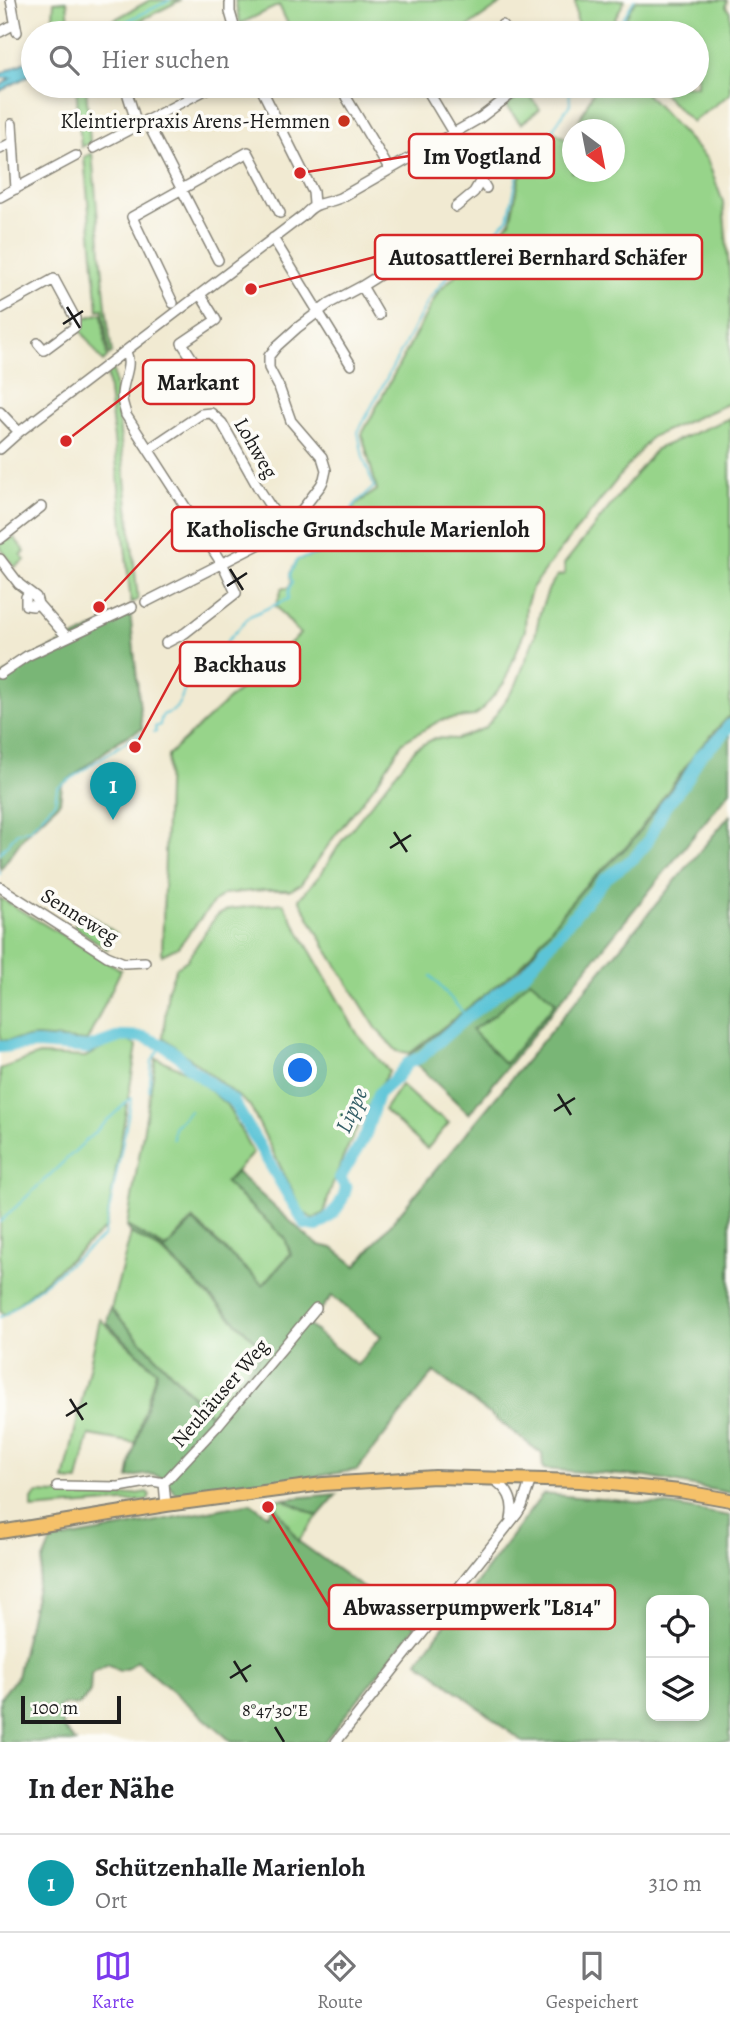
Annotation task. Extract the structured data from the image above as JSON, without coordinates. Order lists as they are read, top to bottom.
{
  "streets": {
    "street": ["Lohweg", "Senneweg", "Neuhäuser Weg"]
  },
  "water": ["Lippe"],
  "places": [
    "Kleintierpraxis Arens-Hemmen",
    "Im Vogtland",
    "Autosattlerei Bernhard Schäfer",
    "Markant",
    "Katholische Grundschule Marienloh",
    "Backhaus",
    "Abwasserpumpwerk \"L814\""
  ],
  "scale_bar": "100 m",
  "north": "bottom right",
  "page": {
    "search": "Hier suchen",
    "pins": "1",
    "scale": "100 m",
    "heading": "In der Nähe",
    "list": [
      {
        "mark": "1",
        "name": "Schützenhalle Marienloh",
        "note": "Ort",
        "value": "310 m"
      }
    ],
    "nav": ["Karte", "Route", "Gespeichert"]
  },
  "coordinates": ["8°47'30\"E"]
}
